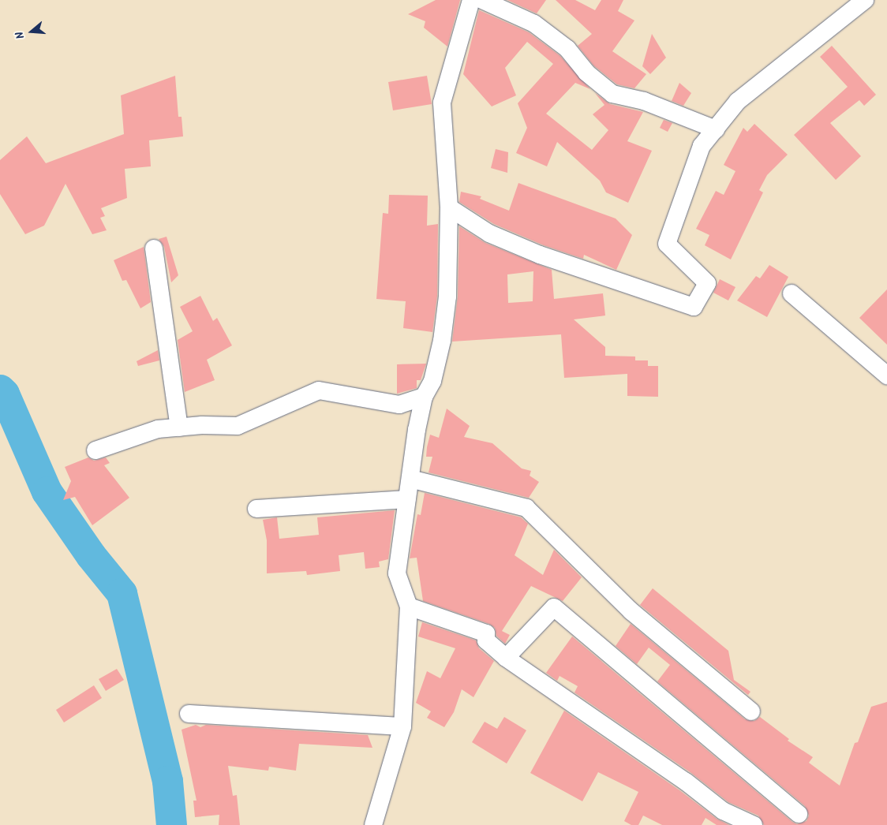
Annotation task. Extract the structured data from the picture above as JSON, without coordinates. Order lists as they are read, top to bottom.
{
  "north": "left"
}
